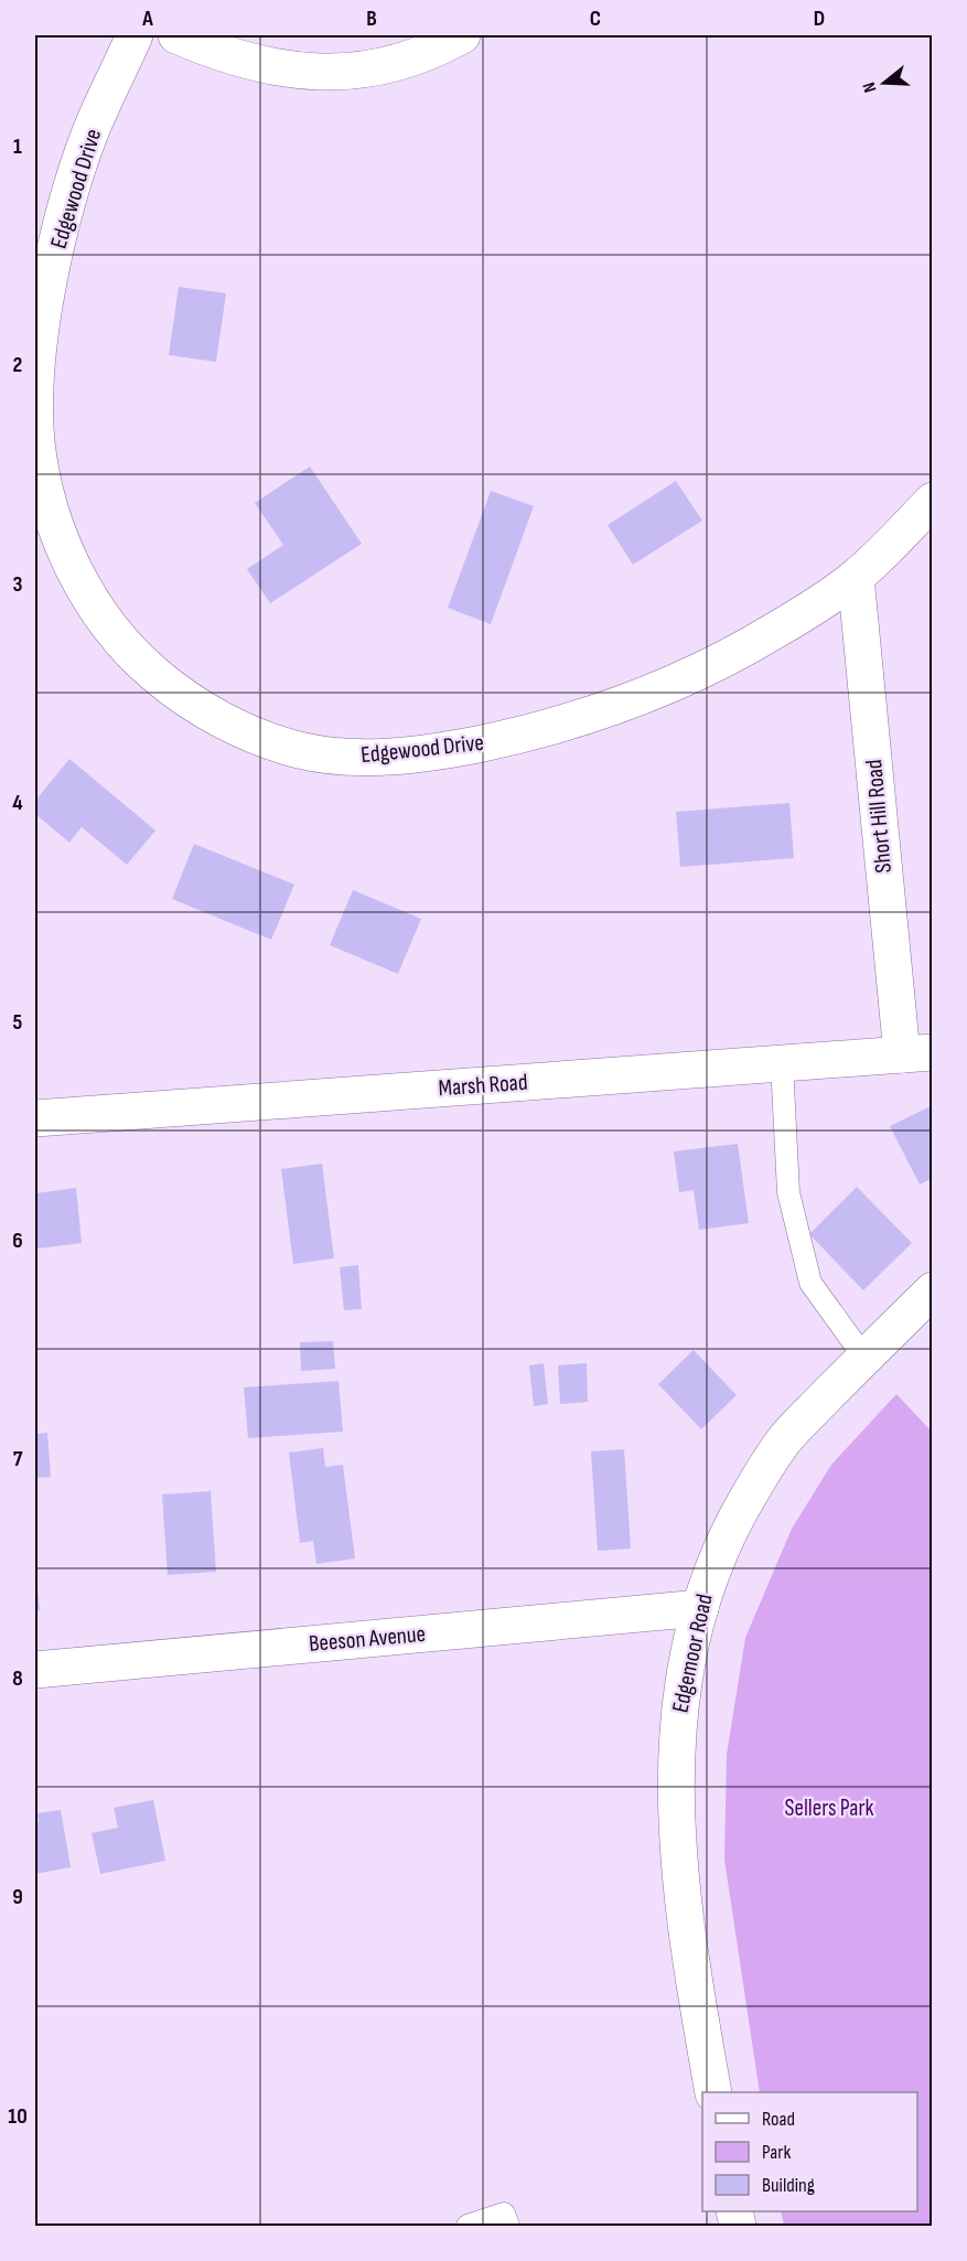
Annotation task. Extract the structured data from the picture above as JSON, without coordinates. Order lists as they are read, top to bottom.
{
  "streets": {
    "street": [
      "Edgewood Drive",
      "Short Hill Road",
      "Marsh Road",
      "Beeson Avenue",
      "Edgemoor Road"
    ]
  },
  "crossings": [
    ["Edgewood Drive", "Short Hill Road"],
    ["Short Hill Road", "Marsh Road"],
    ["Beeson Avenue", "Edgemoor Road"]
  ],
  "parks": ["Sellers Park"],
  "legend": ["Road", "Park", "Building"],
  "north": "left",
  "grid": {
    "columns": [
      "A",
      "B",
      "C",
      "D"
    ],
    "rows": [
      "1",
      "2",
      "3",
      "4",
      "5",
      "6",
      "7",
      "8",
      "9",
      "10"
    ]
  }
}
